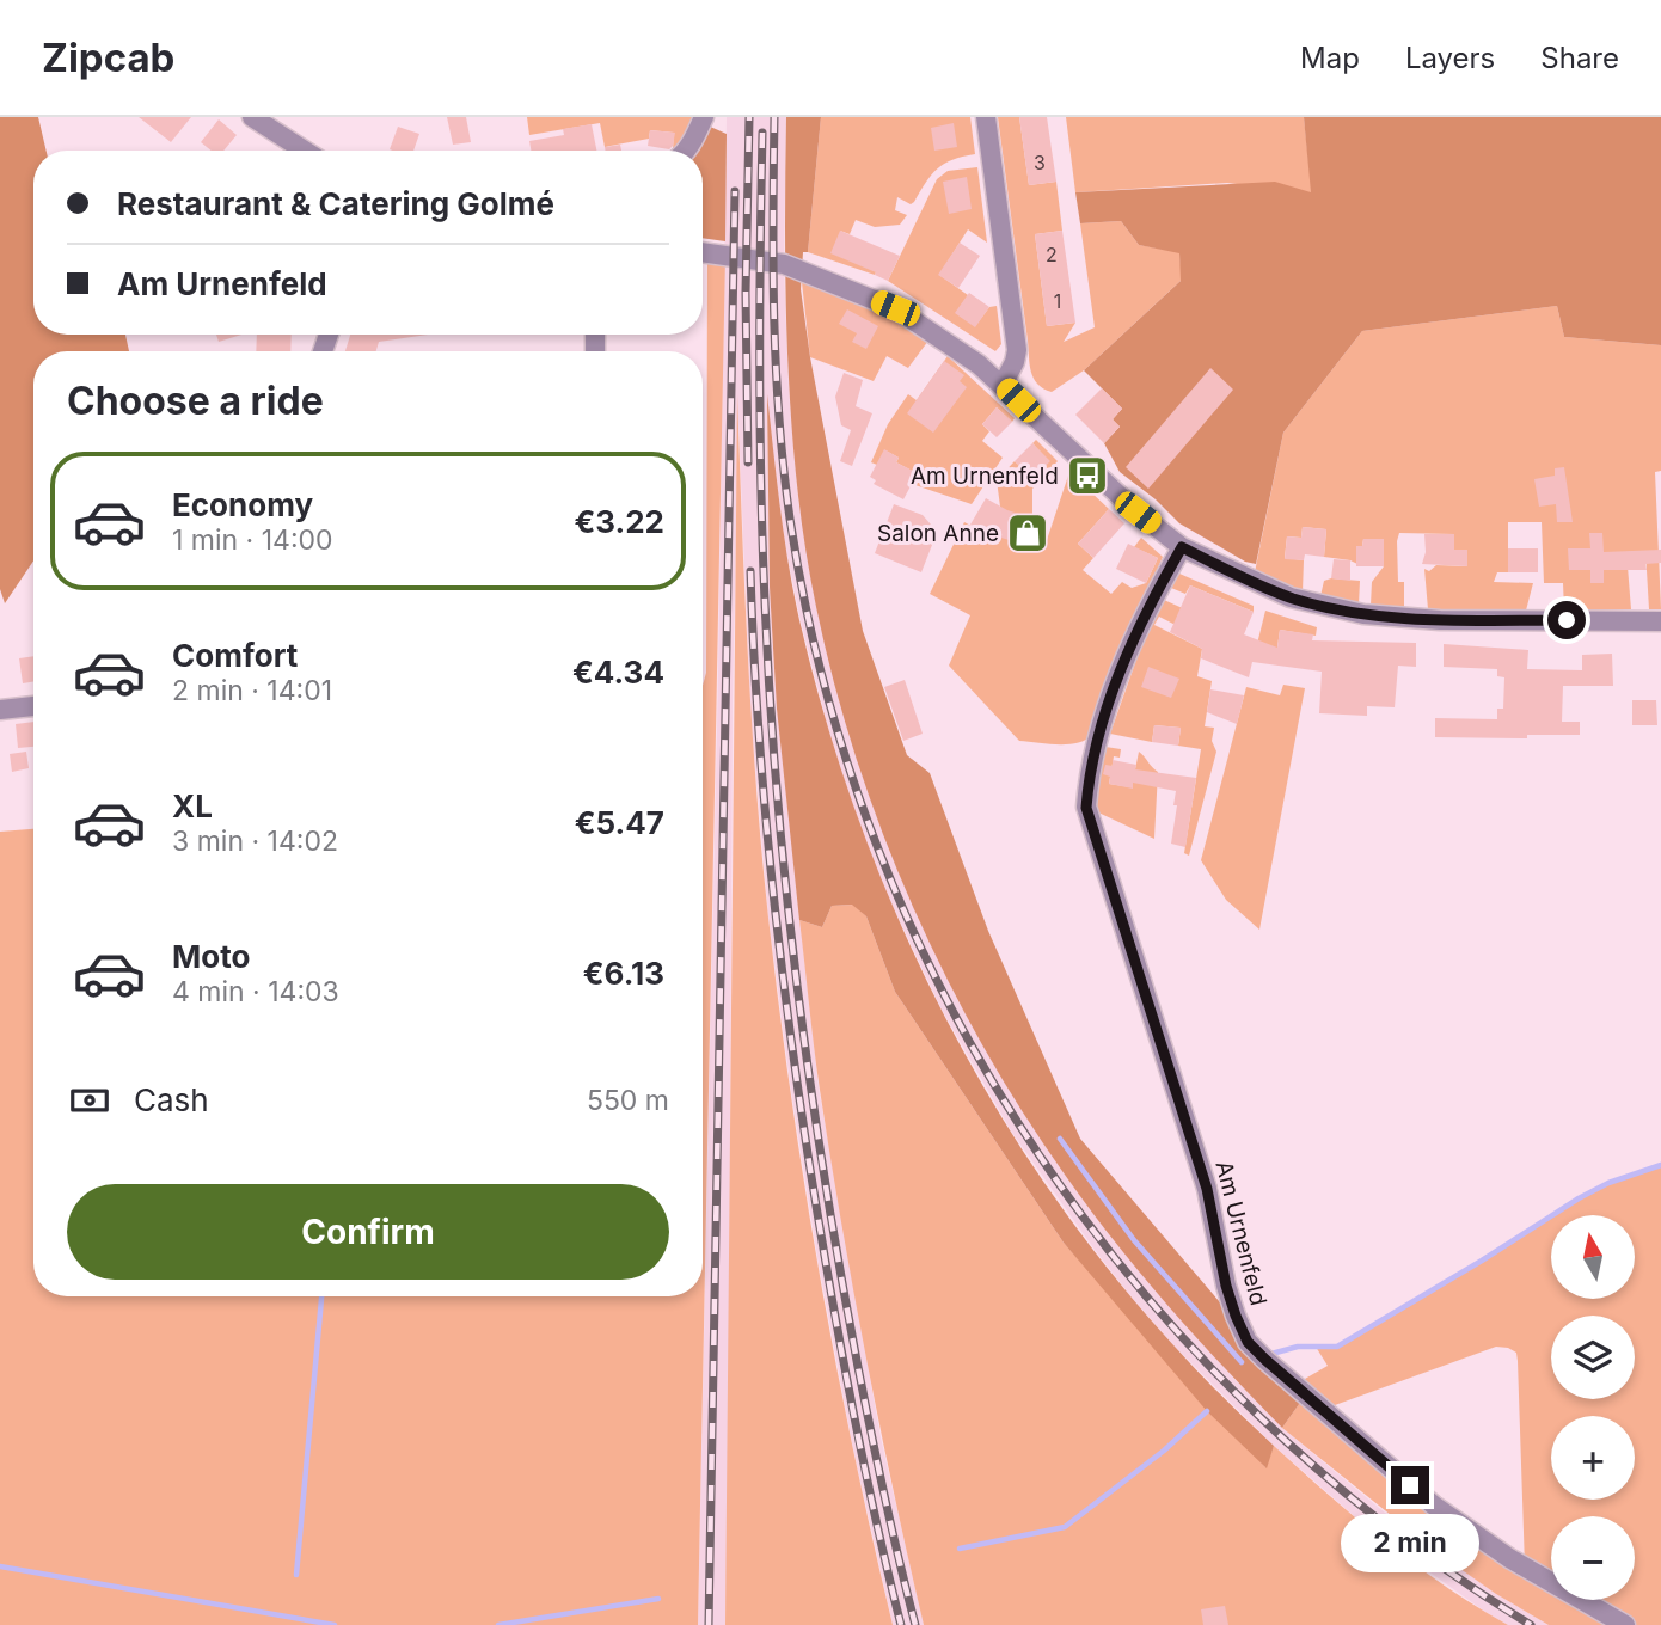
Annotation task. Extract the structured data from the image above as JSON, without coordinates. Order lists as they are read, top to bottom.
{
  "streets": {
    "street": ["Am Urnenfeld"]
  },
  "places": {
    "bus stop": ["Am Urnenfeld"],
    "shop": ["Salon Anne"]
  },
  "house_numbers": ["3", "2", "1"],
  "north": "top",
  "page": {
    "header": "Zipcab",
    "nav": ["Map", "Layers", "Share"],
    "banner": ["Restaurant & Catering Golmé", "Am Urnenfeld"],
    "heading": "Choose a ride",
    "list": [
      {
        "name": "Economy",
        "note": "1 min · 14:00",
        "value": "€3.22"
      },
      {
        "name": "Comfort",
        "note": "2 min · 14:01",
        "value": "€4.34"
      },
      {
        "name": "XL",
        "note": "3 min · 14:02",
        "value": "€5.47"
      },
      {
        "name": "Moto",
        "note": "4 min · 14:03",
        "value": "€6.13"
      }
    ],
    "pay": ["Cash", "550 m"],
    "buttons": "Confirm",
    "map_buttons": ["+", "−"],
    "bubble": "2 min"
  }
}
